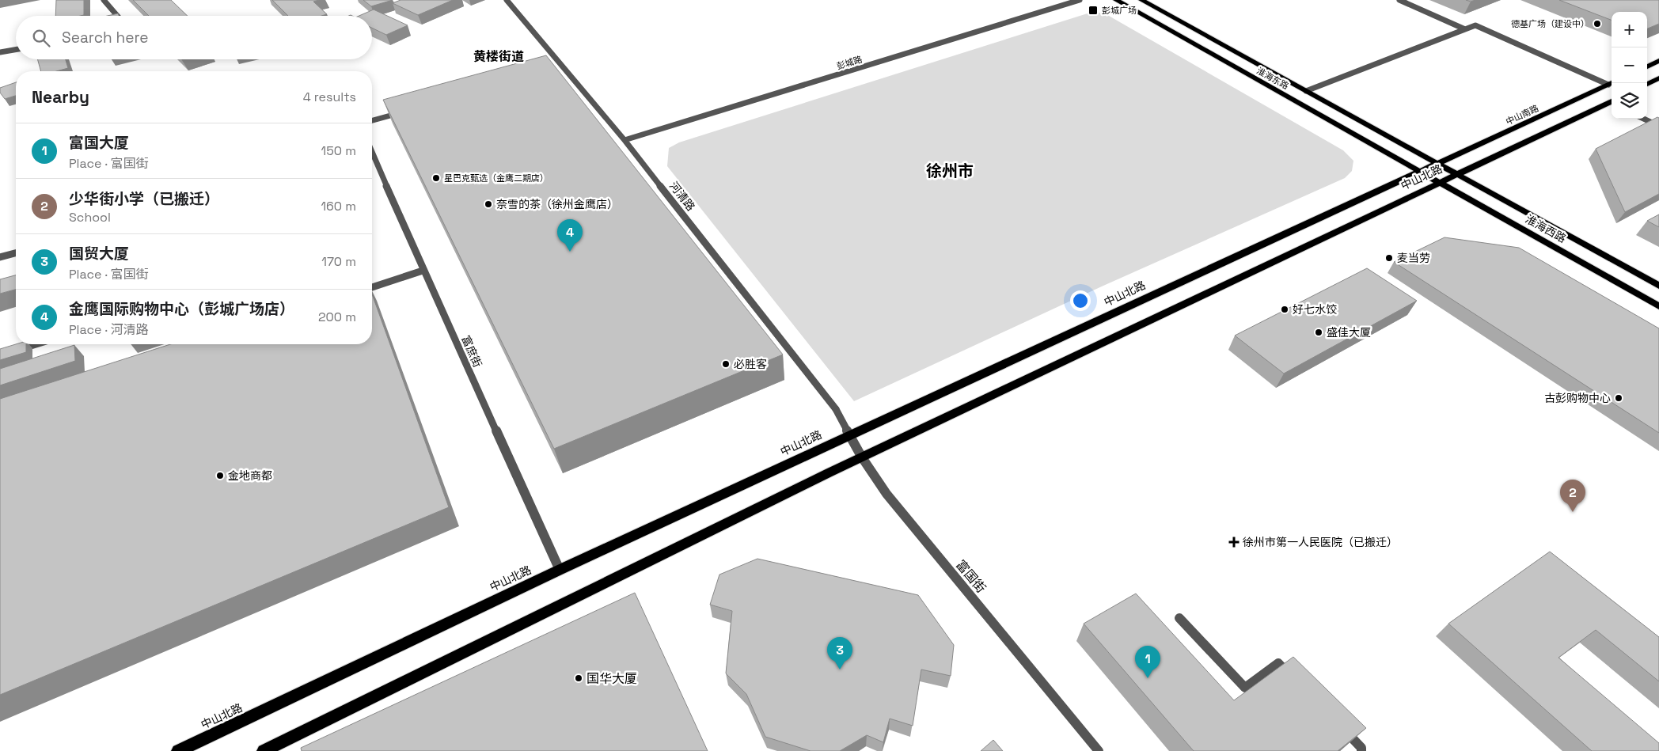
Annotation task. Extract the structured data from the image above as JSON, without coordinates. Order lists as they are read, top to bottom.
{
  "streets": {
    "main road": [
      "淮海东路",
      "中山南路",
      "中山北路",
      "淮海西路"
    ],
    "street": [
      "彭城路",
      "河清路",
      "富庶街",
      "富国街"
    ]
  },
  "crossings": [
    ["彭城路", "河清路"],
    ["淮海东路", "中山南路"],
    ["淮海东路", "中山北路"],
    ["淮海东路", "淮海西路"],
    ["中山南路", "中山北路"],
    ["中山南路", "淮海西路"],
    ["中山北路", "淮海西路"],
    ["中山北路", "富庶街"],
    ["中山北路", "富国街"],
    ["河清路", "富国街"]
  ],
  "districts": ["黄楼街道", "徐州市"],
  "places": {
    "transit": ["彭城广场"],
    "other": [
      "德基广场（建设中）",
      "星巴克甄选（金鹰二期店）",
      "奈雪的茶（徐州金鹰店）",
      "麦当劳",
      "好七水饺",
      "盛佳大厦",
      "必胜客",
      "古彭购物中心",
      "金地商都",
      "国华大厦"
    ],
    "health": ["徐州市第一人民医院（已搬迁）"]
  },
  "page": {
    "map_buttons": ["+", "−"],
    "search": "Search here",
    "heading": ["Nearby", "4 results"],
    "list": [
      {
        "mark": "1",
        "name": "富国大厦",
        "note": "Place · 富国街",
        "value": "150 m"
      },
      {
        "mark": "2",
        "name": "少华街小学（已搬迁）",
        "note": "School",
        "value": "160 m"
      },
      {
        "mark": "3",
        "name": "国贸大厦",
        "note": "Place · 富国街",
        "value": "170 m"
      },
      {
        "mark": "4",
        "name": "金鹰国际购物中心（彭城广场店）",
        "note": "Place · 河清路",
        "value": "200 m"
      }
    ],
    "pins": [
      "4",
      "2",
      "3",
      "1"
    ]
  }
}
